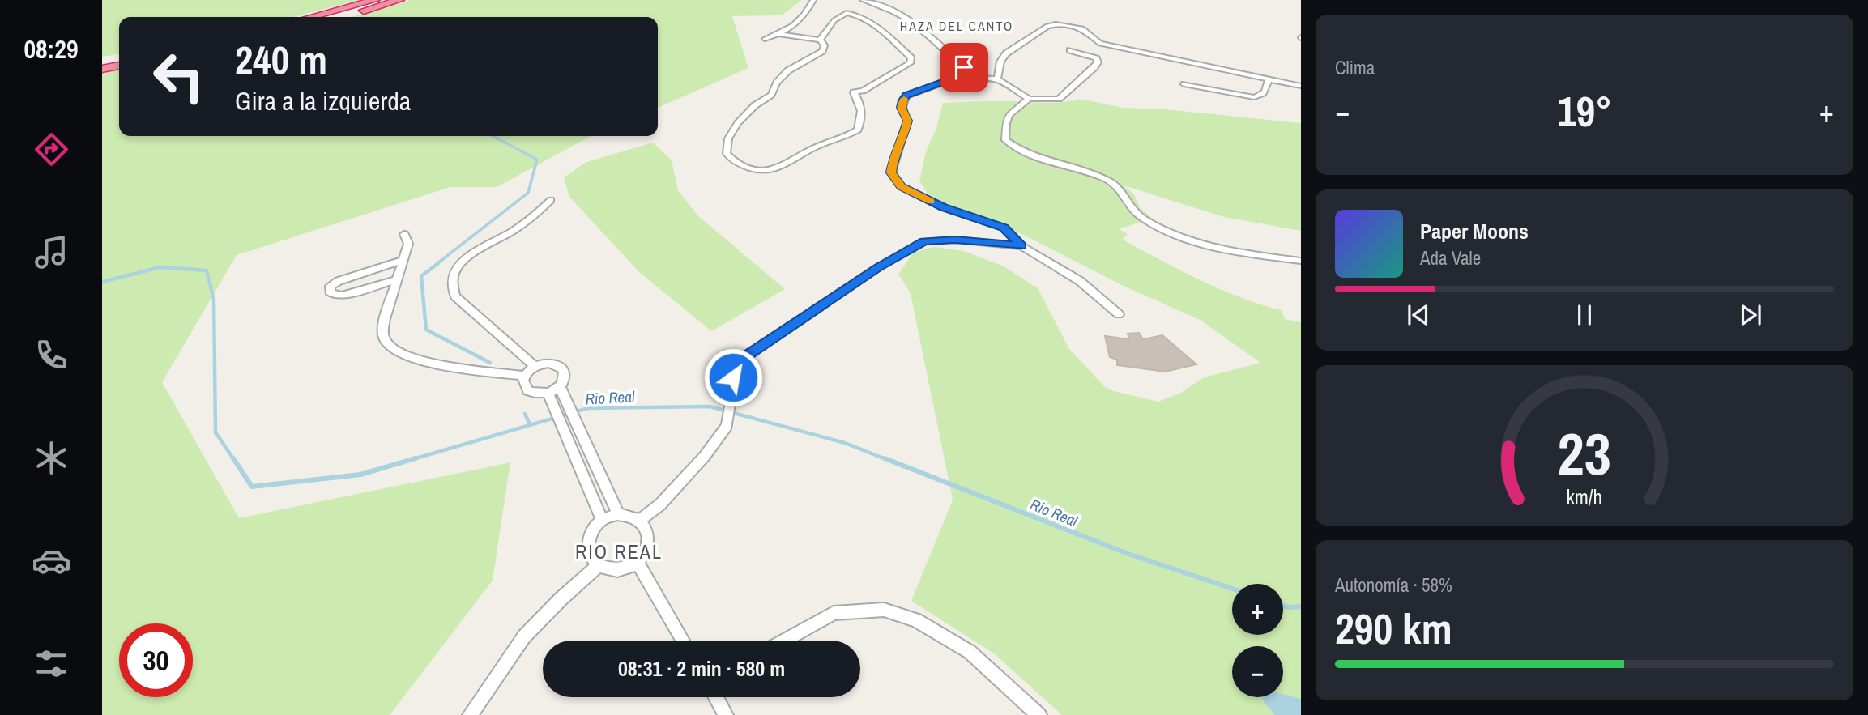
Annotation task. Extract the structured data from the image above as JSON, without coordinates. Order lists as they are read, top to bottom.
{
  "districts": ["HAZA DEL CANTO", "RIO REAL"],
  "water": ["Rio Real"],
  "page": {
    "tabs": "08:29",
    "tile": [
      "Clima",
      ["Autonomía · 58%", "290 km"]
    ],
    "turn": ["240 m", "Gira a la izquierda"],
    "heat": ["−", "19°", "+"],
    "song": ["Paper Moons", "Ada Vale"],
    "map_buttons": ["+", "−"],
    "limit": "30",
    "trip": "08:31 · 2 min · 580 m",
    "gauge": ["23", "km/h"]
  }
}
